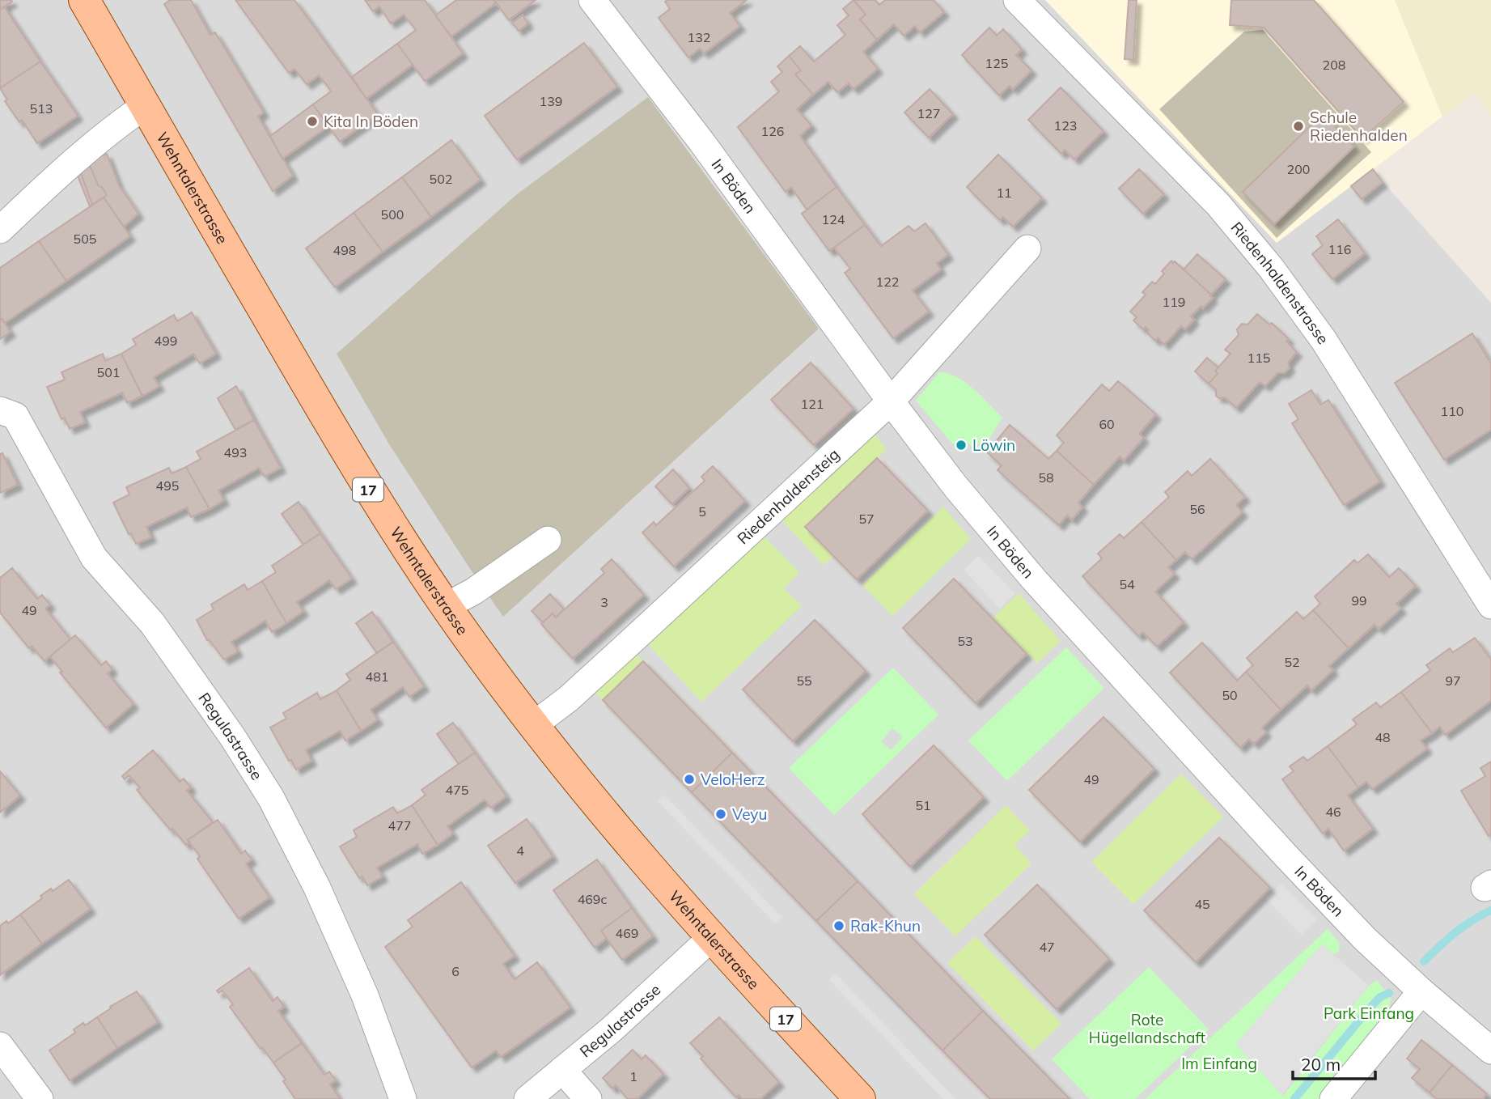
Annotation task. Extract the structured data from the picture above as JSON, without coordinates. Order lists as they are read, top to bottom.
{
  "streets": {
    "main road": ["Wehntalerstrasse", "17"],
    "street": [
      "In Böden",
      "Riedenhaldenstrasse",
      "Riedenhaldensteig",
      "Regulastrasse"
    ]
  },
  "crossings": [
    ["In Böden", "Riedenhaldensteig"],
    ["Wehntalerstrasse", "Riedenhaldensteig"],
    ["Wehntalerstrasse", "Regulastrasse"]
  ],
  "parks": ["Park Einfang", "Rote Hügellandschaft", "Im Einfang"],
  "places": [
    "Kita In Böden",
    "Schule Riedenhalden",
    "Löwin",
    "VeloHerz",
    "Veyu",
    "Rak-Khun"
  ],
  "house_numbers": [
    "132",
    "125",
    "208",
    "139",
    "513",
    "127",
    "123",
    "126",
    "200",
    "502",
    "11",
    "500",
    "124",
    "505",
    "116",
    "498",
    "122",
    "119",
    "499",
    "115",
    "501",
    "121",
    "110",
    "60",
    "493",
    "58",
    "495",
    "56",
    "5",
    "57",
    "54",
    "99",
    "3",
    "49",
    "53",
    "52",
    "481",
    "55",
    "97",
    "50",
    "48",
    "49",
    "475",
    "51",
    "46",
    "477",
    "4",
    "469c",
    "45",
    "469",
    "47",
    "6",
    "1"
  ],
  "scale_bar": "20 m"
}
